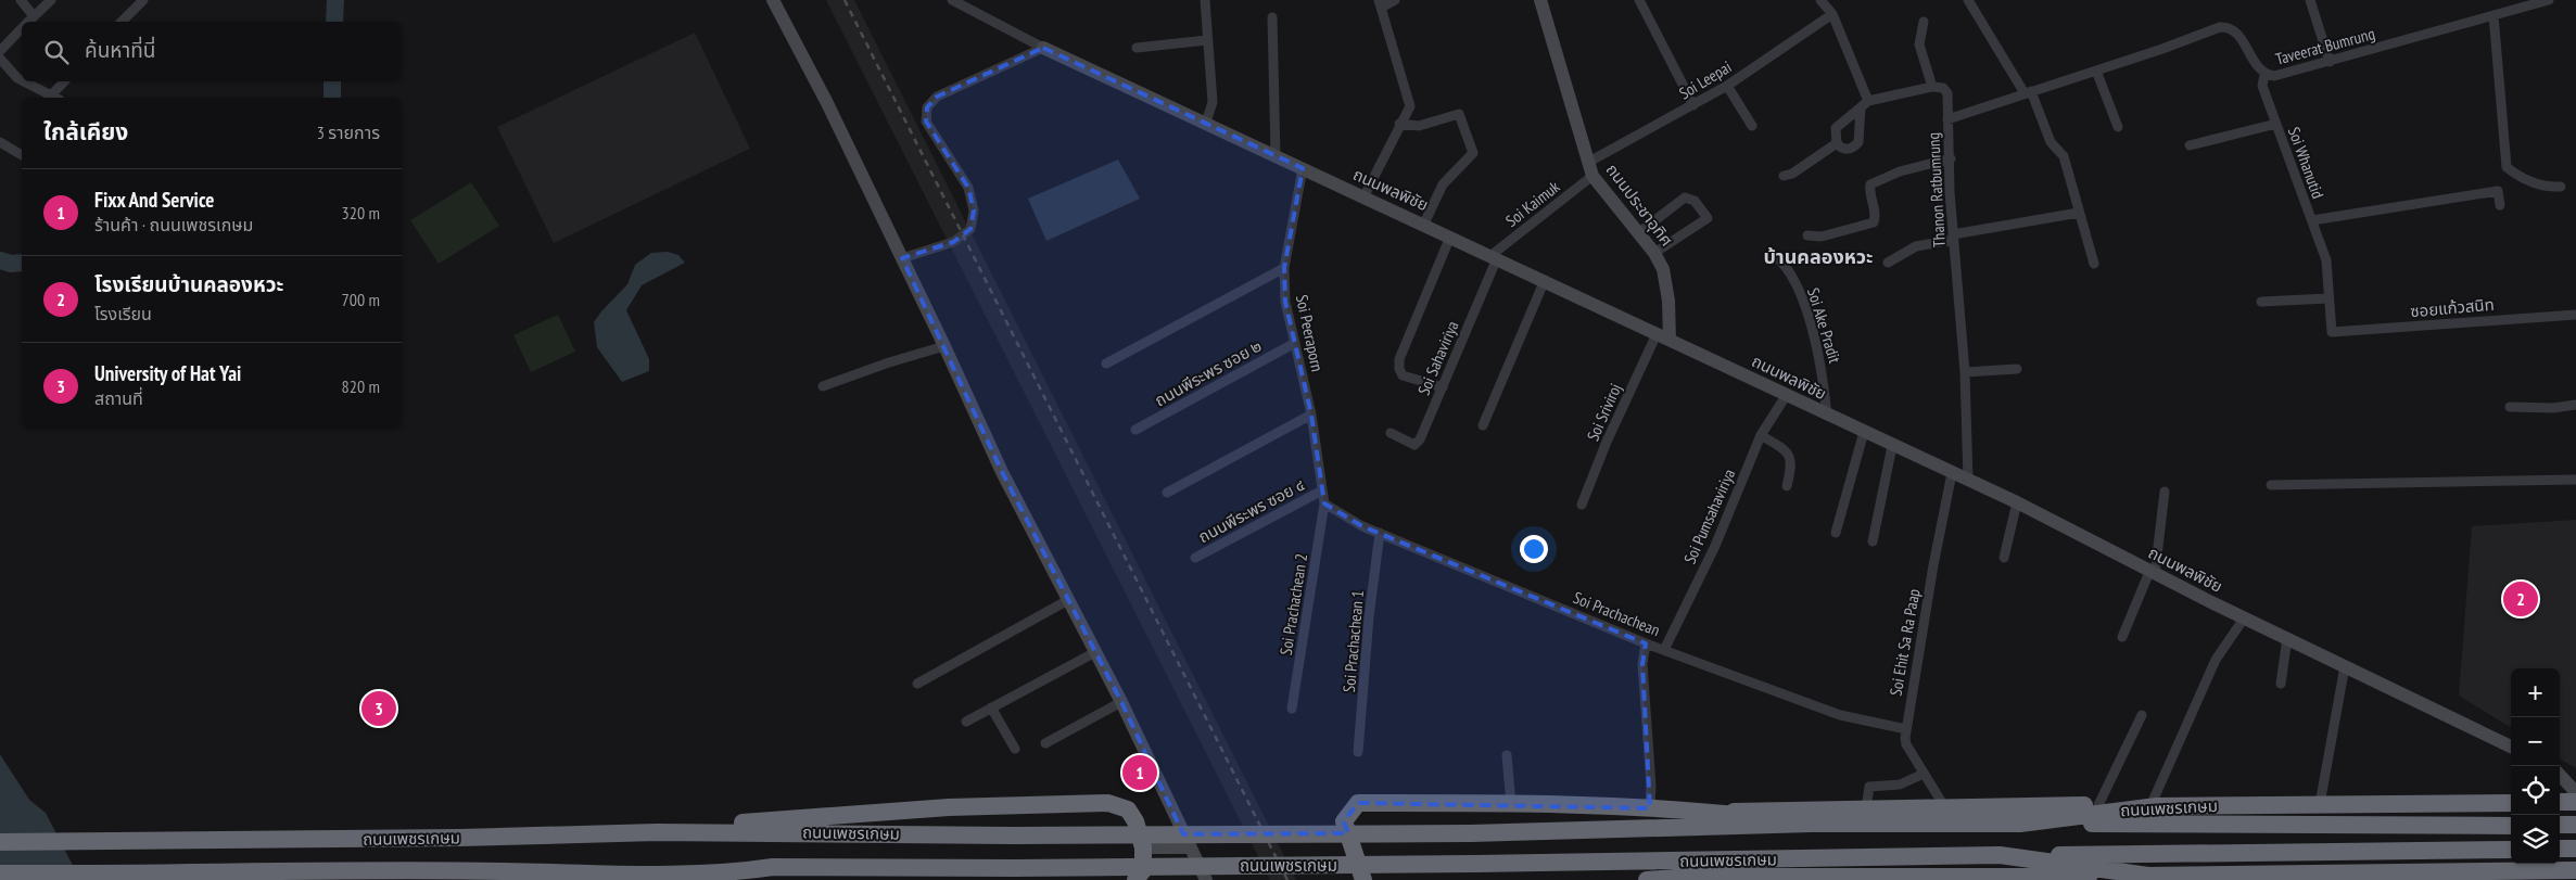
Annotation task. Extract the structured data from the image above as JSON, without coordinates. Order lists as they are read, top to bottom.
{
  "streets": {
    "highway": ["ถนนเพชรเกษม"],
    "street": [
      "Taveerat Bumrung",
      "Soi Leepai",
      "Soi Whanutid",
      "ถนนพลพิชัย",
      "Thanon Ratbumrung",
      "Soi Kaimuk",
      "ถนนประชาอุทิศ",
      "ซอยแก้วสนิท",
      "Soi Ake Pradit",
      "Soi Peeraporn",
      "Soi Sahaviriya",
      "ถนนพีระพร ซอย ๒",
      "Soi Sriviroj",
      "ถนนพีระพร ซอย ๔",
      "Soi Pumsahaviriya",
      "Soi Prachachean 2",
      "Soi Prachachean",
      "Soi Prachachean 1",
      "Soi Ehit Sa Ra Paap"
    ]
  },
  "crossings": [
    ["Taveerat Bumrung", "Soi Whanutid"],
    ["Taveerat Bumrung", "Thanon Ratbumrung"],
    ["Soi Leepai", "Soi Kaimuk"],
    ["Soi Leepai", "ถนนประชาอุทิศ"],
    ["Soi Whanutid", "ซอยแก้วสนิท"],
    ["ถนนพลพิชัย", "Thanon Ratbumrung"],
    ["ถนนพลพิชัย", "Soi Kaimuk"],
    ["ถนนพลพิชัย", "ถนนประชาอุทิศ"],
    ["ถนนพลพิชัย", "Soi Ake Pradit"],
    ["ถนนพลพิชัย", "Soi Peeraporn"],
    ["ถนนพลพิชัย", "Soi Sahaviriya"],
    ["ถนนพลพิชัย", "Soi Sriviroj"],
    ["ถนนพลพิชัย", "Soi Pumsahaviriya"],
    ["ถนนพลพิชัย", "Soi Ehit Sa Ra Paap"],
    ["Soi Kaimuk", "ถนนประชาอุทิศ"],
    ["Soi Kaimuk", "Soi Sahaviriya"],
    ["Soi Peeraporn", "ถนนพีระพร ซอย ๒"],
    ["Soi Peeraporn", "ถนนพีระพร ซอย ๔"],
    ["Soi Peeraporn", "Soi Prachachean 2"],
    ["Soi Peeraporn", "Soi Prachachean"],
    ["Soi Pumsahaviriya", "Soi Prachachean"],
    ["Soi Prachachean 2", "Soi Prachachean"],
    ["Soi Prachachean", "Soi Prachachean 1"],
    ["Soi Prachachean", "Soi Ehit Sa Ra Paap"]
  ],
  "districts": ["บ้านคลองหวะ"],
  "page": {
    "search": "ค้นหาที่นี่",
    "heading": ["ใกล้เคียง", "3 รายการ"],
    "list": [
      {
        "mark": "1",
        "name": "Fixx And Service",
        "note": "ร้านค้า · ถนนเพชรเกษม",
        "value": "320 m"
      },
      {
        "mark": "2",
        "name": "โรงเรียนบ้านคลองหวะ",
        "note": "โรงเรียน",
        "value": "700 m"
      },
      {
        "mark": "3",
        "name": "University of Hat Yai",
        "note": "สถานที่",
        "value": "820 m"
      }
    ],
    "pins": ["2", "3", "1"],
    "map_buttons": ["+", "−"]
  }
}
